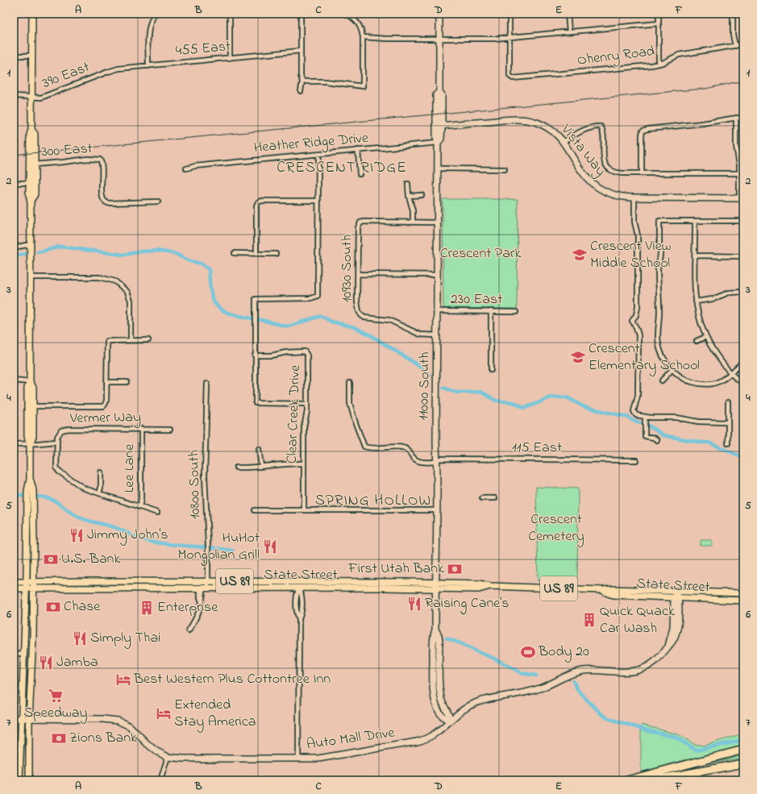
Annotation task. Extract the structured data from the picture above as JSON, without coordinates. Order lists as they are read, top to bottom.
{
  "streets": {
    "main road": ["State Street", "US 89"],
    "street": [
      "455 East",
      "Ohenry Road",
      "390 East",
      "Heather Ridge Drive",
      "300 East",
      "Vista Way",
      "10930 South",
      "230 East",
      "11000 South",
      "Clear Creek Drive",
      "Vermer Way",
      "115 East",
      "Lee Lane",
      "10800 South",
      "Auto Mall Drive"
    ]
  },
  "crossings": [
    ["455 East", "390 East"],
    ["Heather Ridge Drive", "11000 South"],
    ["Vista Way", "11000 South"],
    ["10930 South", "11000 South"],
    ["230 East", "11000 South"],
    ["11000 South", "115 East"],
    ["11000 South", "State Street"],
    ["11000 South", "Auto Mall Drive"],
    ["Vermer Way", "Lee Lane"],
    ["10800 South", "State Street"],
    ["State Street", "Auto Mall Drive"]
  ],
  "districts": ["CRESCENT RIDGE", "SPRING HOLLOW"],
  "parks": ["Crescent Park", "Crescent Cemetery"],
  "places": {
    "school or university": ["Crescent View Middle School", "Crescent Elementary School"],
    "restaurant": [
      "Jimmy John's",
      "HuHot Mongolian Grill",
      "Raising Cane's",
      "Simply Thai",
      "Jamba"
    ],
    "bank": [
      "U.S. Bank",
      "First Utah Bank",
      "Chase",
      "Zions Bank"
    ],
    "building": ["Enterprise", "Quick Quack Car Wash"],
    "sports": ["Body 20"],
    "hotel": ["Best Western Plus Cottontree Inn", "Extended Stay America"],
    "supermarket": ["Speedway"]
  },
  "grid": {
    "columns": [
      "A",
      "B",
      "C",
      "D",
      "E",
      "F"
    ],
    "rows": [
      "1",
      "2",
      "3",
      "4",
      "5",
      "6",
      "7"
    ]
  }
}
